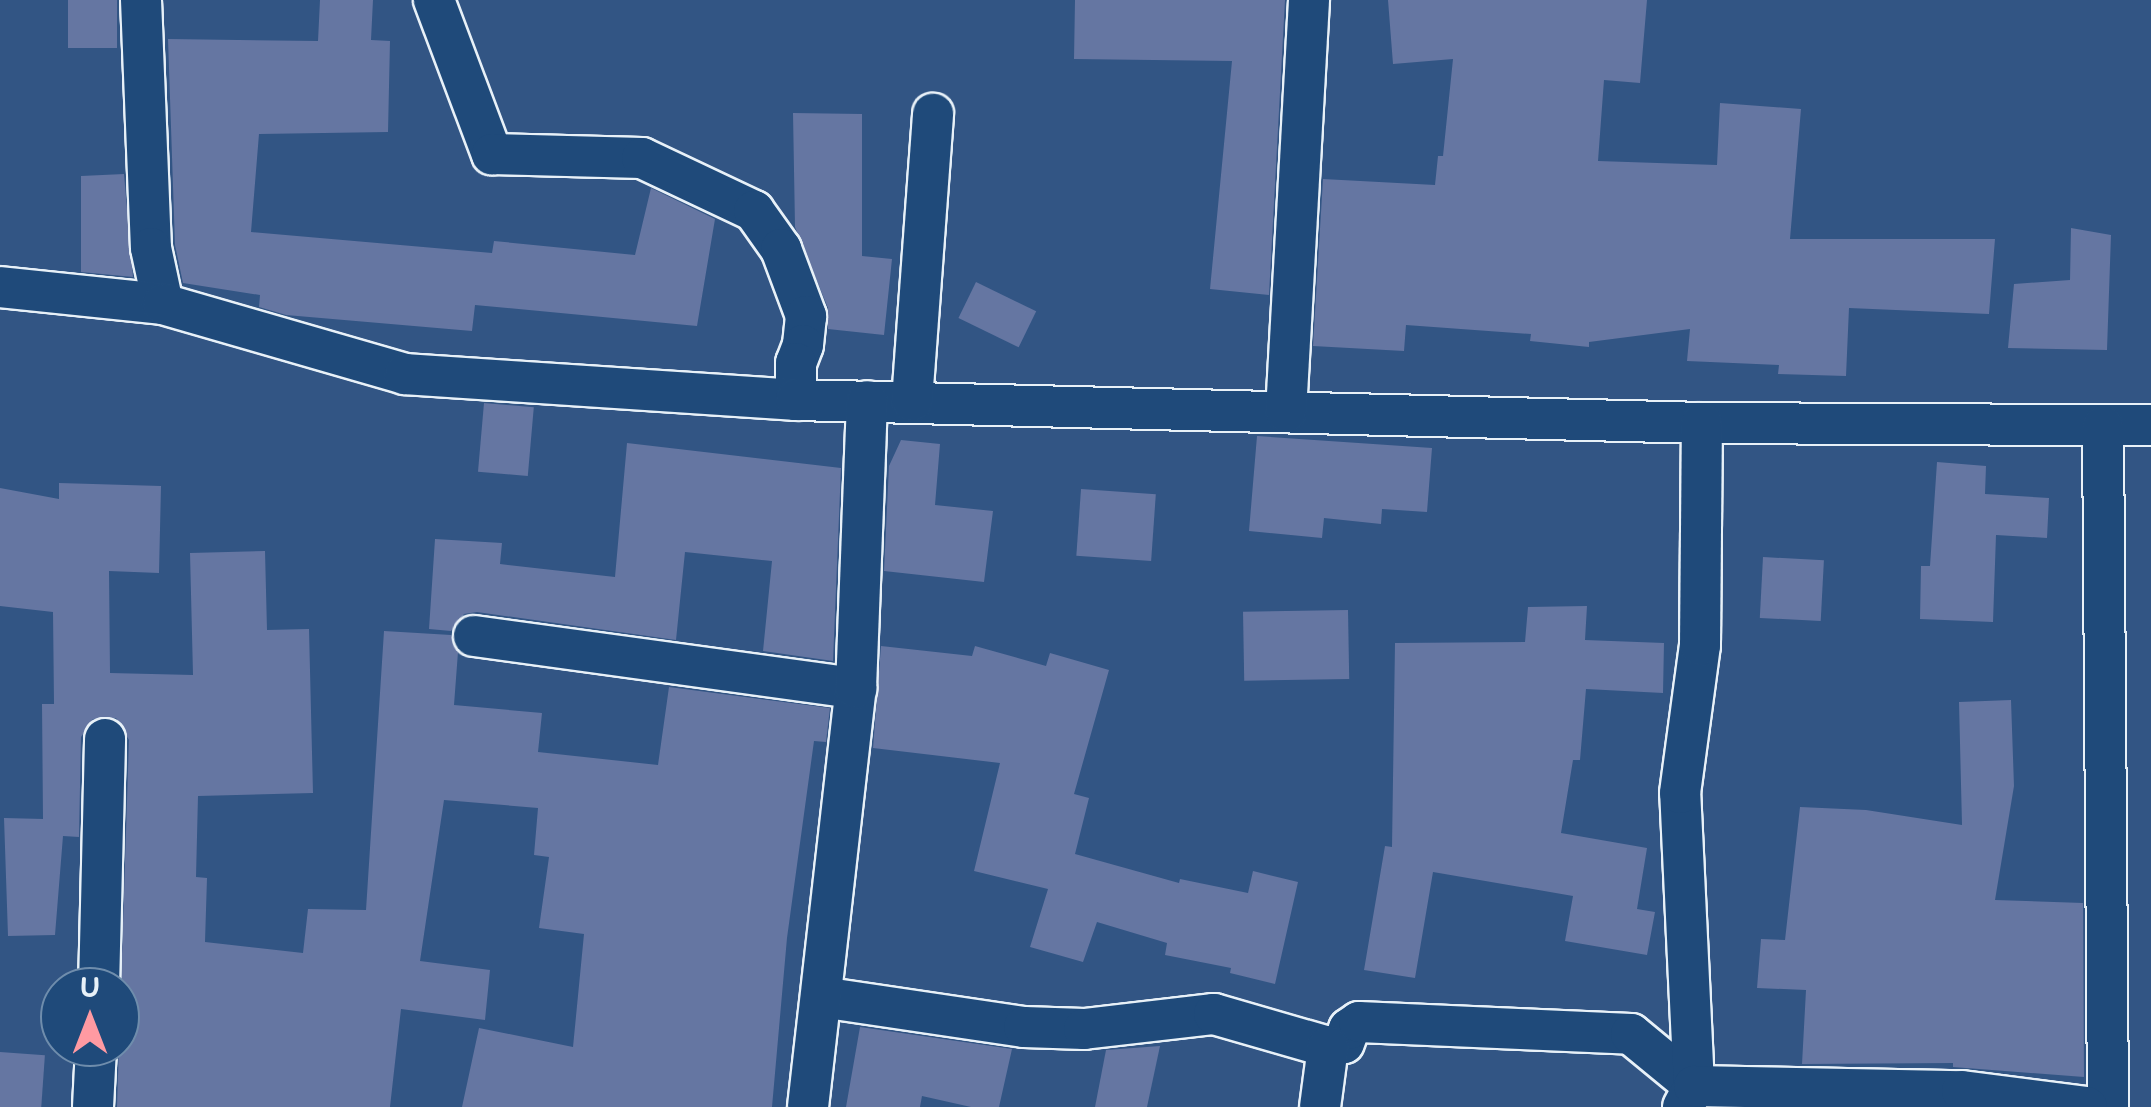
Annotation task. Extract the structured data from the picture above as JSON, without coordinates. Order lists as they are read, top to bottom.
{
  "north": "top"
}
